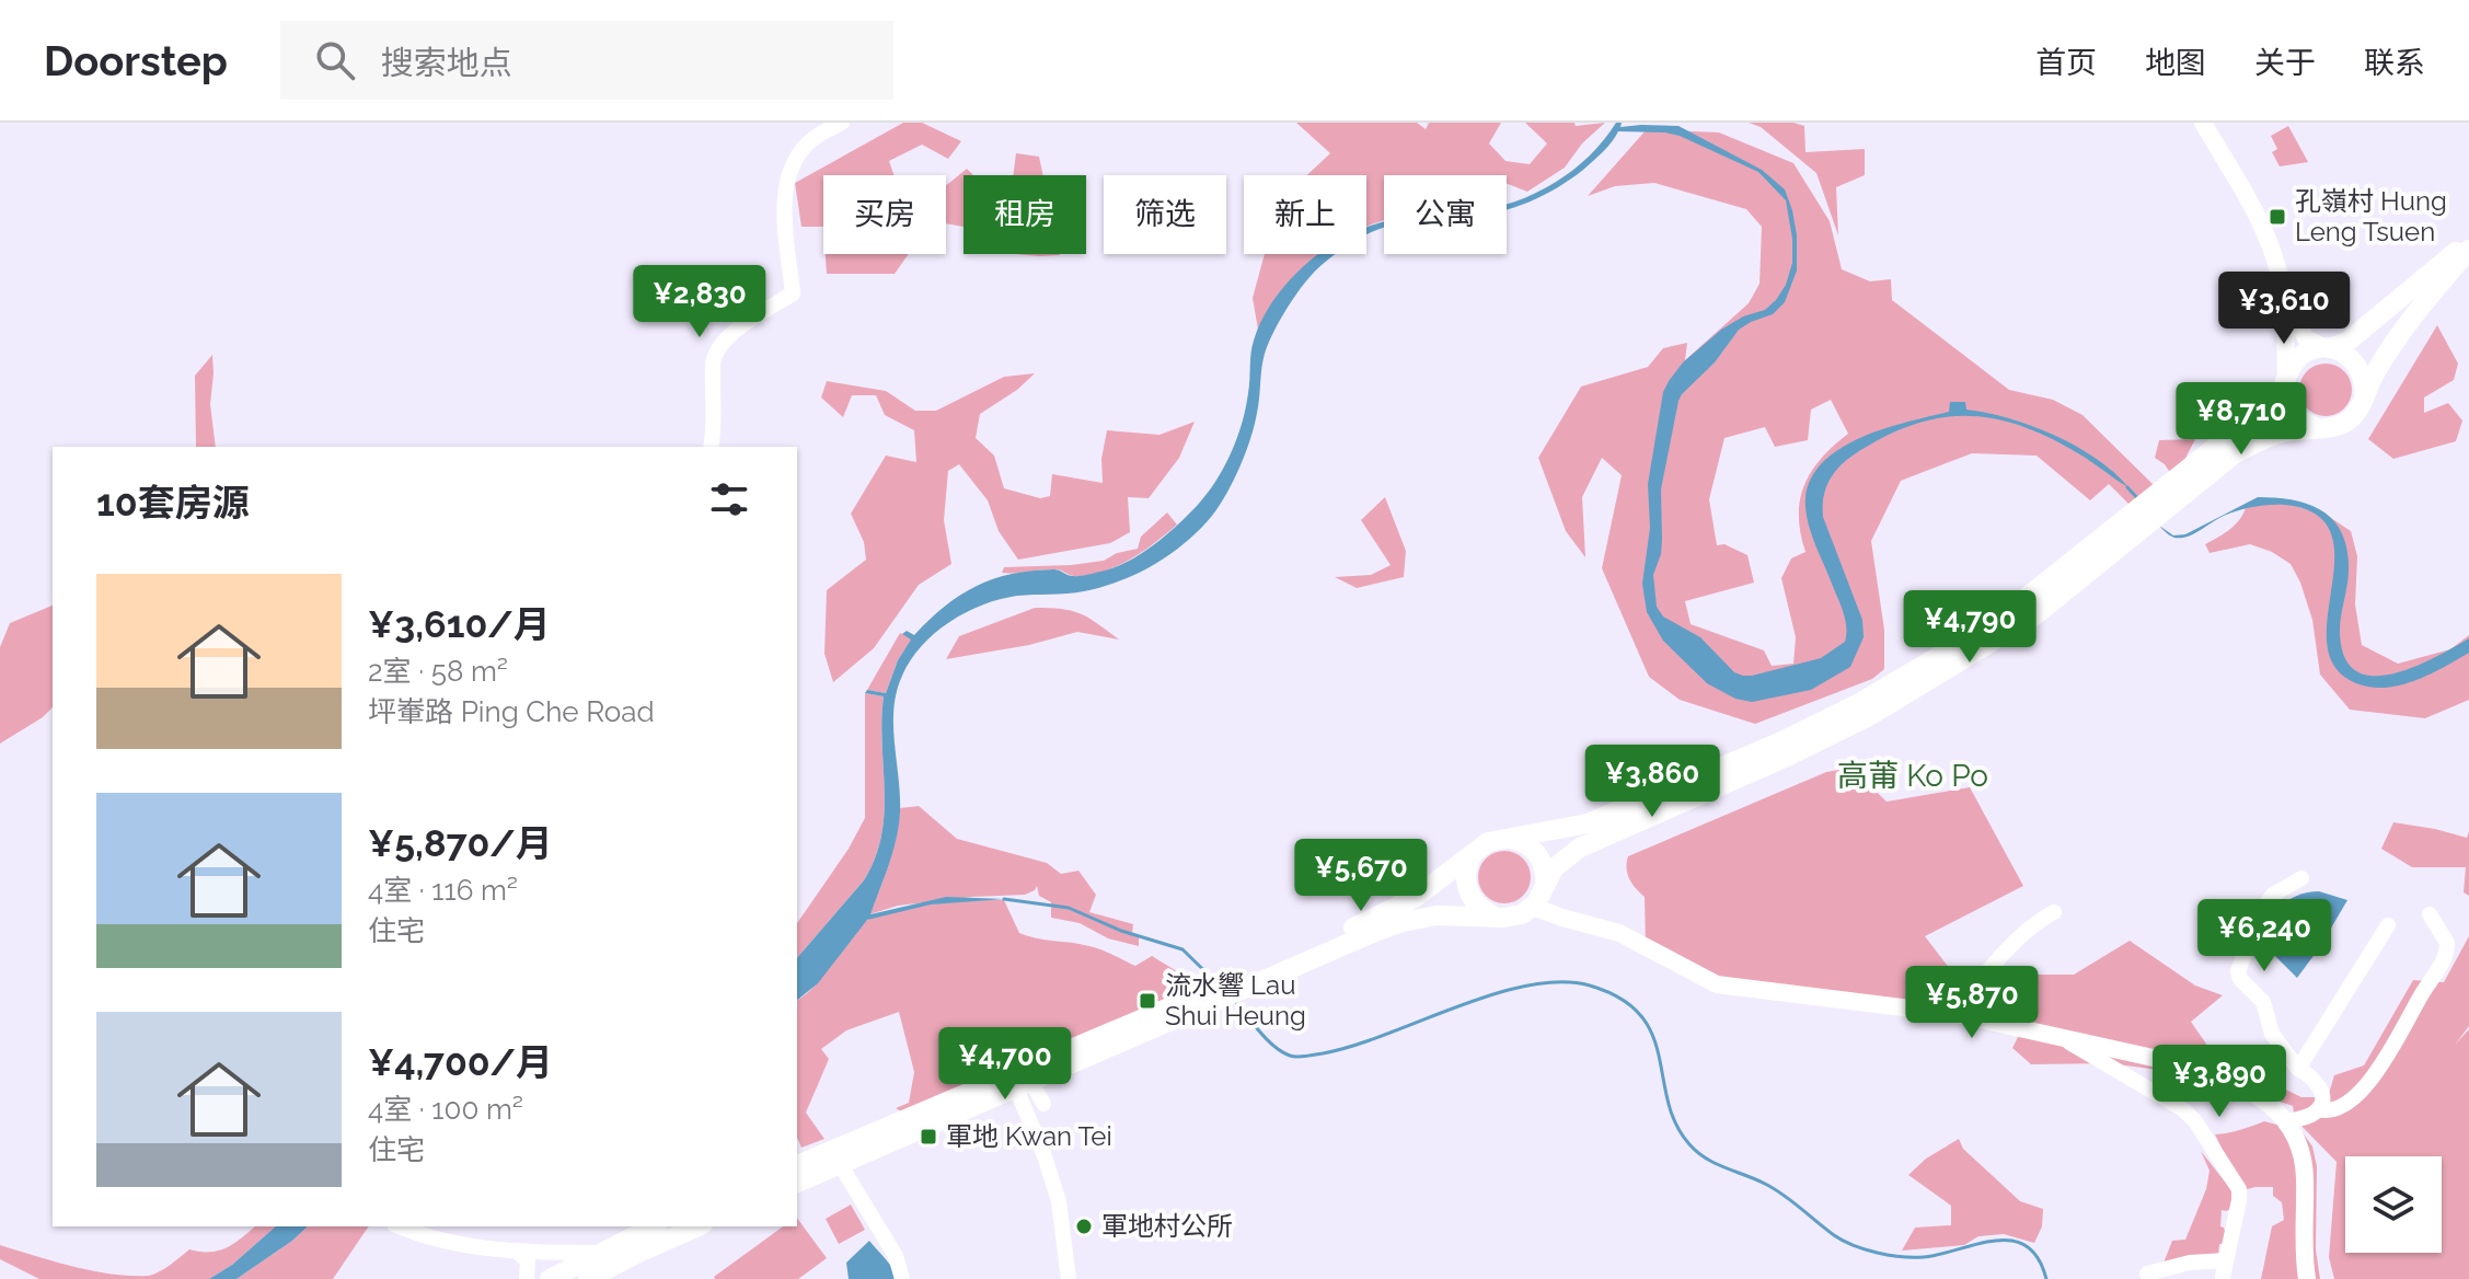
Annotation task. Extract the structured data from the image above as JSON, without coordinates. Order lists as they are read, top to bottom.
{
  "districts": ["高莆 Ko Po"],
  "places": {
    "transit": ["孔嶺村 Hung Leng Tsuen", "流水響 Lau Shui Heung", "軍地 Kwan Tei"],
    "other": ["軍地村公所"]
  },
  "page": {
    "header": "Doorstep",
    "search": "搜索地点",
    "nav": [
      "首页",
      "地图",
      "关于",
      "联系"
    ],
    "chip": [
      "买房",
      "租房",
      "筛选",
      "新上",
      "公寓"
    ],
    "price": [
      "¥2,830",
      "¥3,610",
      "¥8,710",
      "¥4,790",
      "¥3,860",
      "¥5,670",
      "¥6,240",
      "¥5,870",
      "¥4,700",
      "¥3,890"
    ],
    "heading": "10套房源",
    "list": [
      {
        "name": "¥3,610/月",
        "note": "2室 · 58 m² · 坪輋路 Ping Che Road"
      },
      {
        "name": "¥5,870/月",
        "note": "4室 · 116 m² · 住宅"
      },
      {
        "name": "¥4,700/月",
        "note": "4室 · 100 m² · 住宅"
      }
    ]
  }
}
